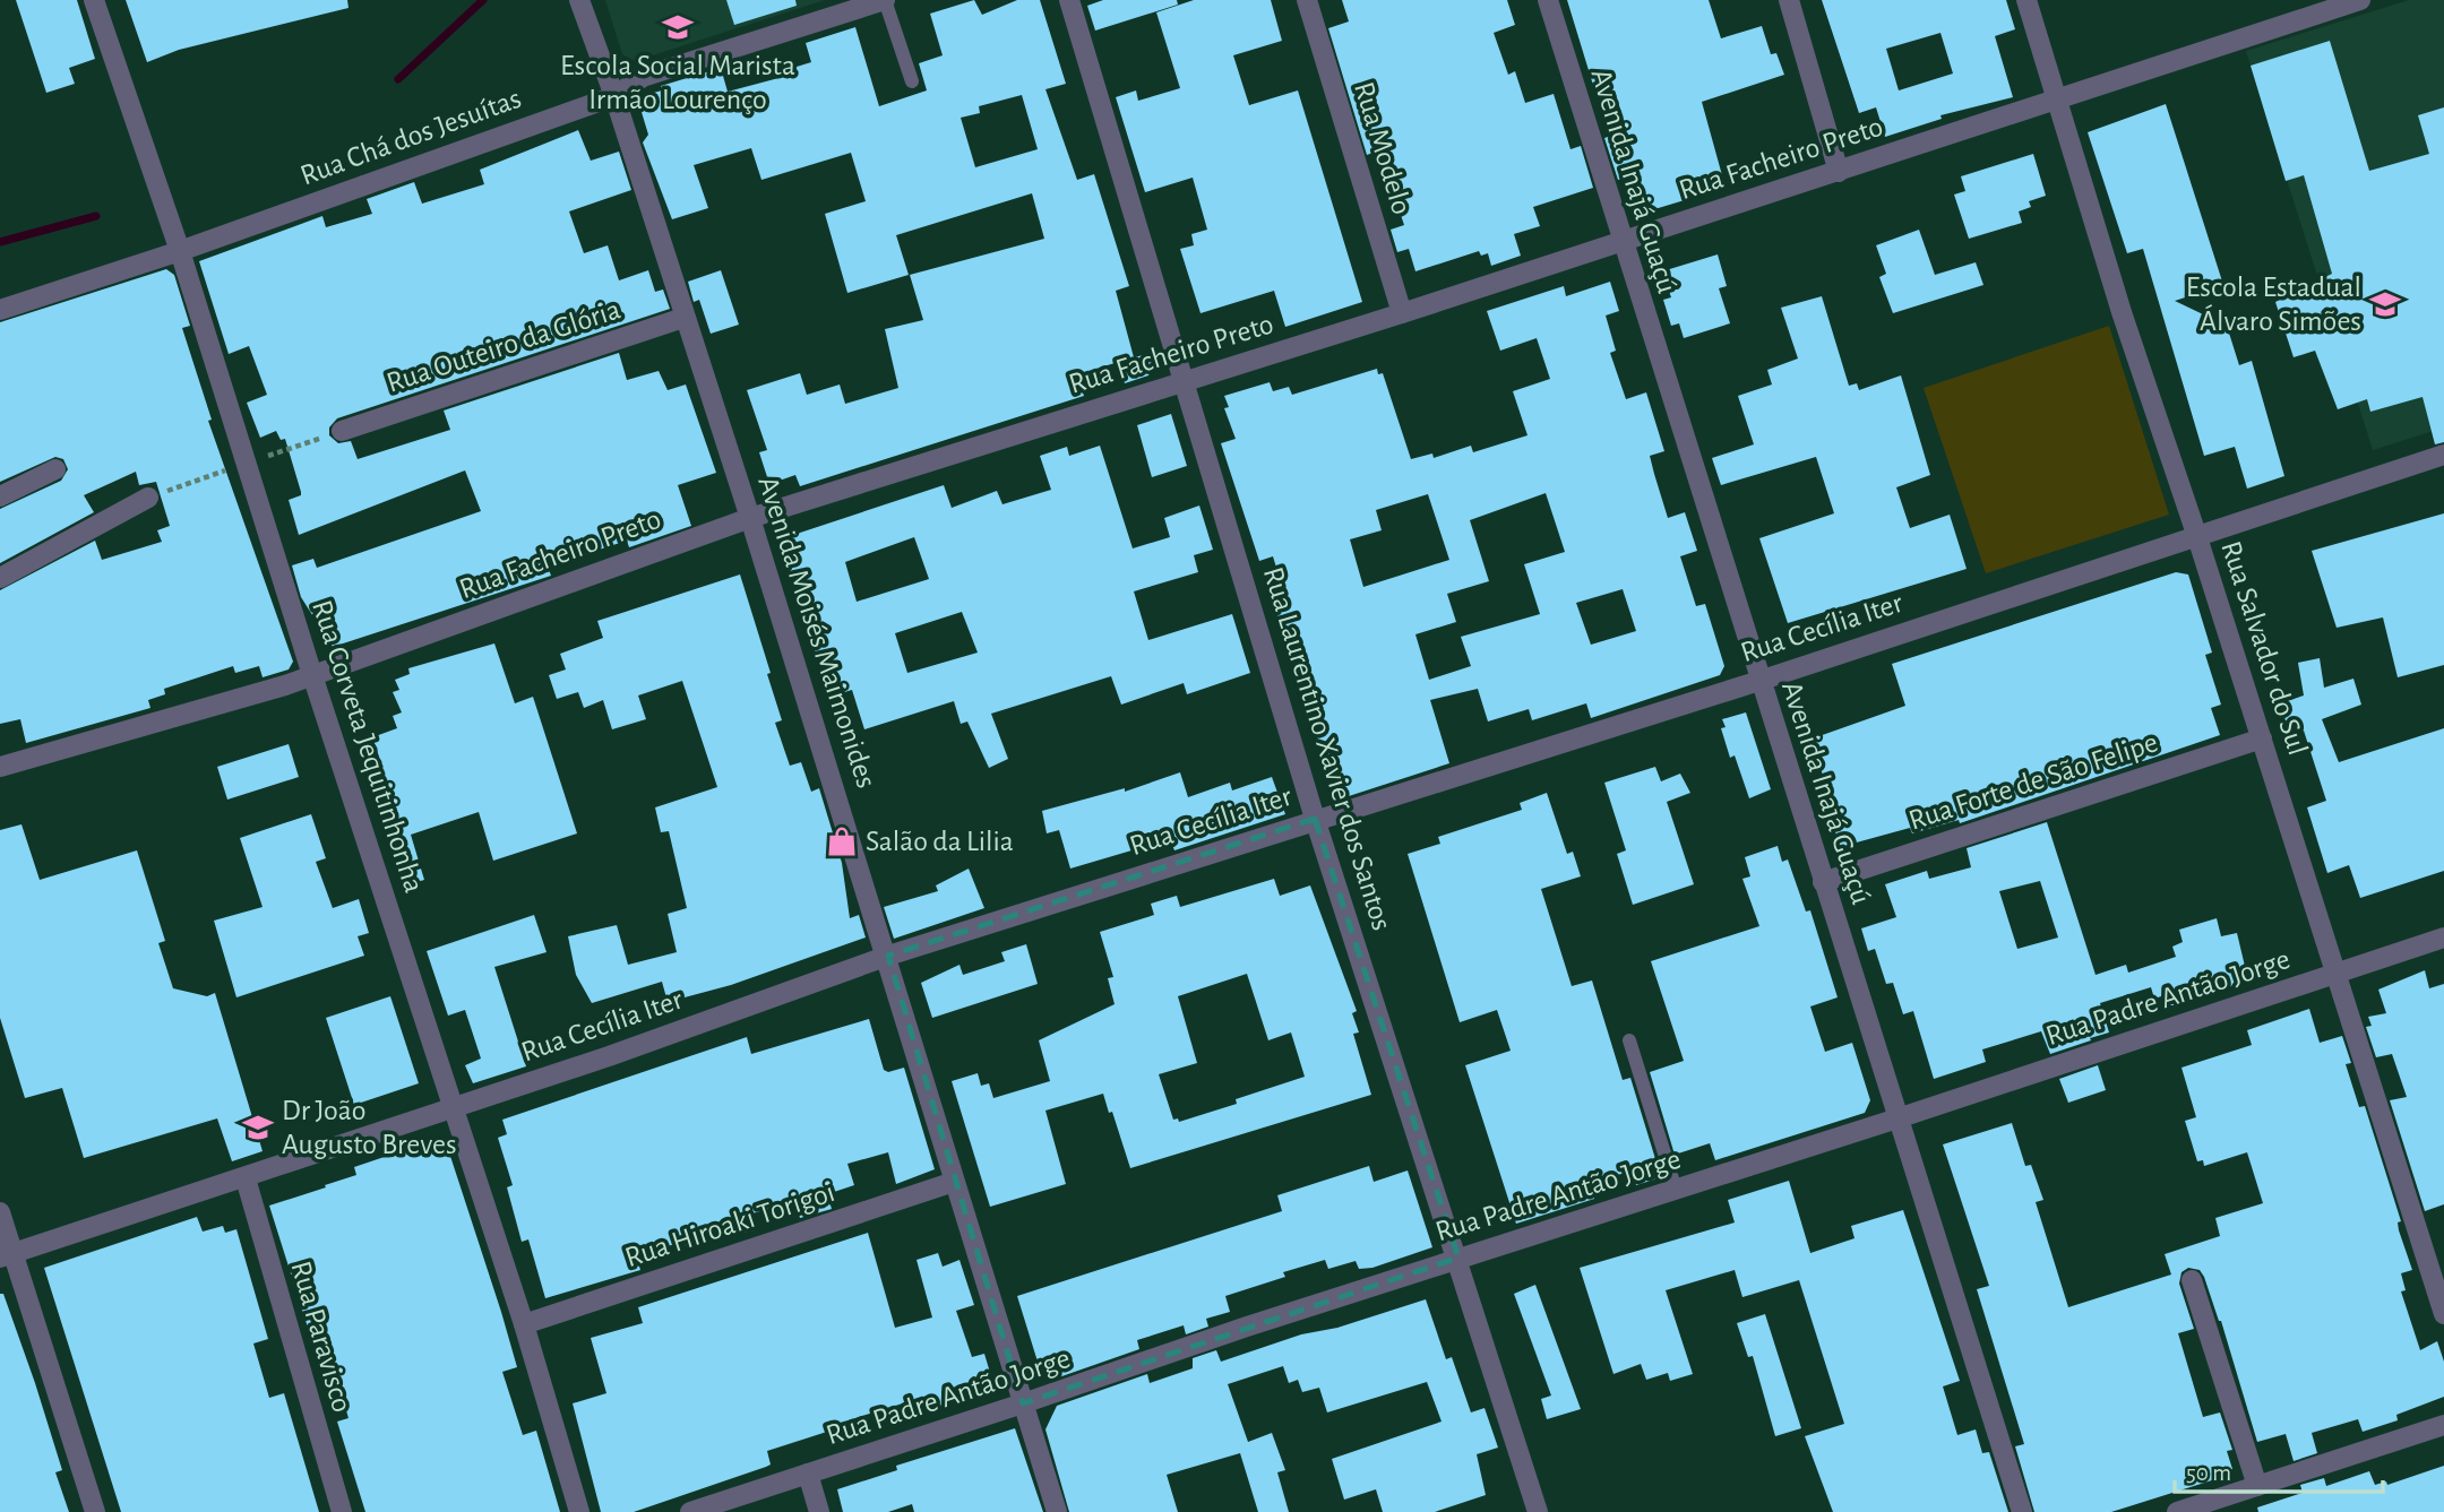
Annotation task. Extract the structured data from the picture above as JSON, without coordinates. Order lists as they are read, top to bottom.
{
  "streets": {
    "street": [
      "Rua Chá dos Jesuítas",
      "Rua Modelo",
      "Rua Facheiro Preto",
      "Avenida Inajá Guaçú",
      "Rua Outeiro da Glória",
      "Rua Cecília Iter",
      "Avenida Moisés Maimonides",
      "Rua Salvador do Sul",
      "Rua Corveta Jequitinhonha",
      "Rua Laurentino Xavier dos Santos",
      "Rua Forte de São Felipe",
      "Rua Padre Antão Jorge",
      "Rua Hiroaki Torigoi",
      "Rua Paravisco"
    ]
  },
  "crossings": [
    ["Rua Chá dos Jesuítas", "Avenida Moisés Maimonides"],
    ["Rua Chá dos Jesuítas", "Rua Corveta Jequitinhonha"],
    ["Rua Modelo", "Rua Facheiro Preto"],
    ["Rua Facheiro Preto", "Avenida Inajá Guaçú"],
    ["Rua Facheiro Preto", "Avenida Moisés Maimonides"],
    ["Rua Facheiro Preto", "Rua Salvador do Sul"],
    ["Rua Facheiro Preto", "Rua Corveta Jequitinhonha"],
    ["Rua Facheiro Preto", "Rua Laurentino Xavier dos Santos"],
    ["Avenida Inajá Guaçú", "Rua Cecília Iter"],
    ["Avenida Inajá Guaçú", "Rua Forte de São Felipe"],
    ["Avenida Inajá Guaçú", "Rua Padre Antão Jorge"],
    ["Rua Outeiro da Glória", "Avenida Moisés Maimonides"],
    ["Rua Cecília Iter", "Avenida Moisés Maimonides"],
    ["Rua Cecília Iter", "Rua Salvador do Sul"],
    ["Rua Cecília Iter", "Rua Corveta Jequitinhonha"],
    ["Rua Cecília Iter", "Rua Laurentino Xavier dos Santos"],
    ["Rua Cecília Iter", "Rua Paravisco"],
    ["Avenida Moisés Maimonides", "Rua Padre Antão Jorge"],
    ["Avenida Moisés Maimonides", "Rua Hiroaki Torigoi"],
    ["Rua Salvador do Sul", "Rua Forte de São Felipe"],
    ["Rua Salvador do Sul", "Rua Padre Antão Jorge"],
    ["Rua Corveta Jequitinhonha", "Rua Hiroaki Torigoi"],
    ["Rua Laurentino Xavier dos Santos", "Rua Padre Antão Jorge"]
  ],
  "places": {
    "school or university": ["Escola Social Marista Irmão Lourenço", "Escola Estadual Álvaro Simões", "Dr João Augusto Breves"],
    "shop": ["Salão da Lilia"]
  },
  "scale_bar": "50 m"
}
